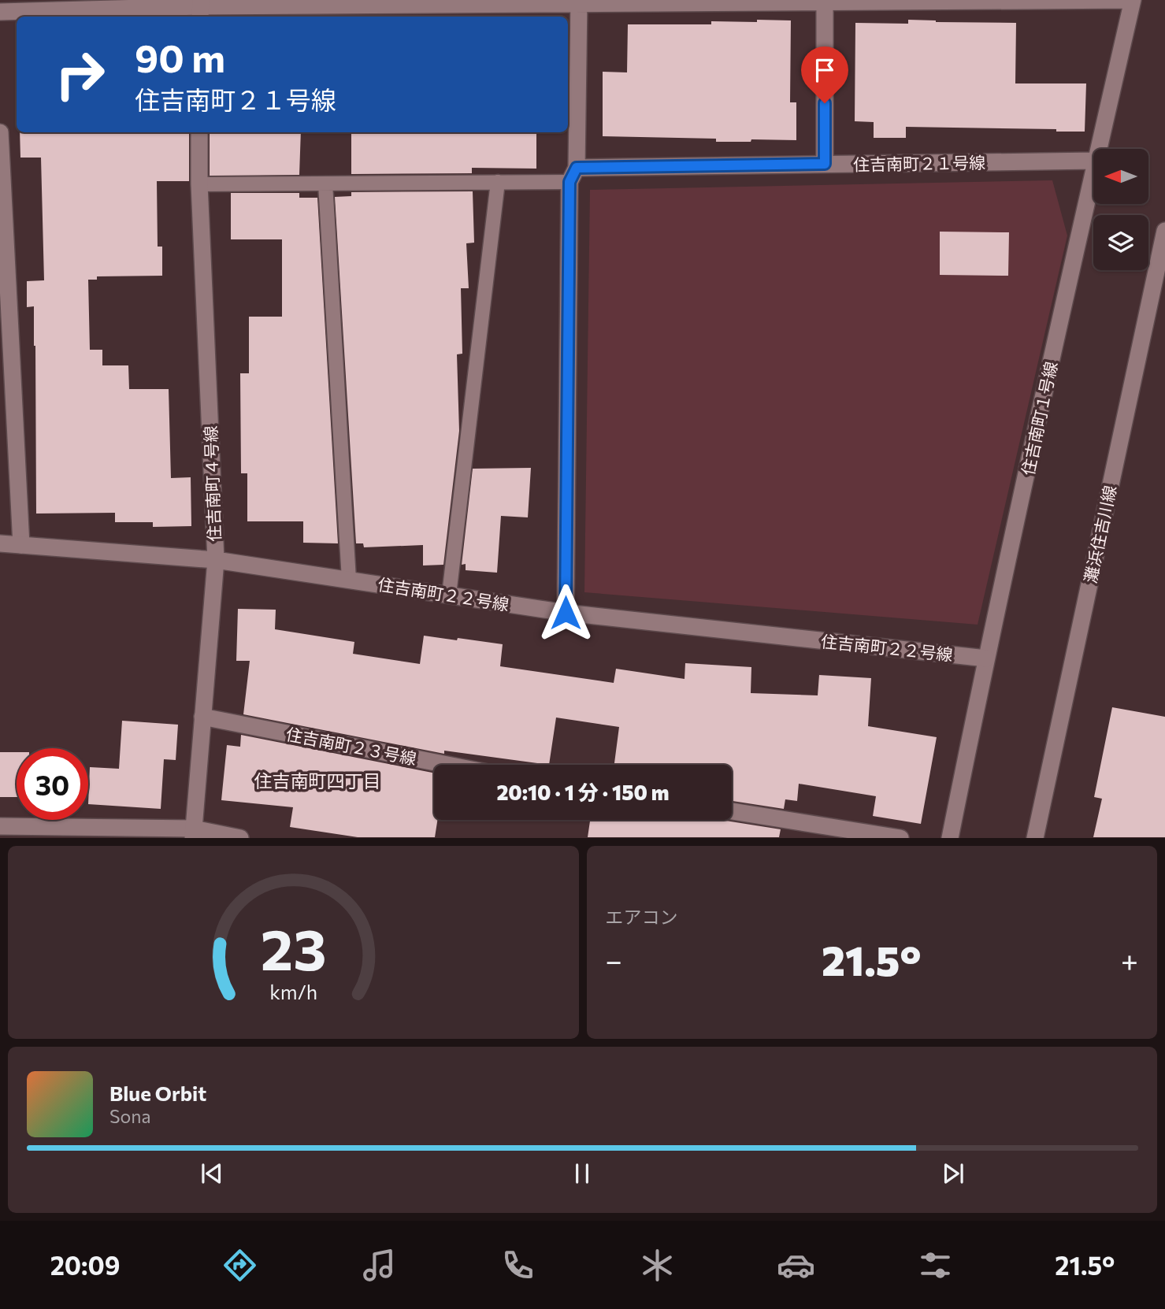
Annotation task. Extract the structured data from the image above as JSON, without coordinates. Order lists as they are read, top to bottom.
{
  "streets": {
    "street": [
      "住吉南町２１号線",
      "住吉南町１号線",
      "住吉南町４号線",
      "灘浜住吉川線",
      "住吉南町２２号線",
      "住吉南町２３号線"
    ]
  },
  "crossings": [
    ["住吉南町１号線", "住吉南町２２号線"],
    ["住吉南町４号線", "住吉南町２２号線"],
    ["住吉南町４号線", "住吉南町２３号線"]
  ],
  "districts": ["住吉南町四丁目"],
  "north": "left",
  "page": {
    "turn": ["90 m", "住吉南町２１号線"],
    "limit": "30",
    "trip": "20:10 · 1 分 · 150 m",
    "tile": "エアコン",
    "heat": ["−", "21.5°", "+"],
    "song": ["Blue Orbit", "Sona"],
    "tabs": ["20:09", "21.5°"],
    "gauge": ["23", "km/h"]
  }
}
